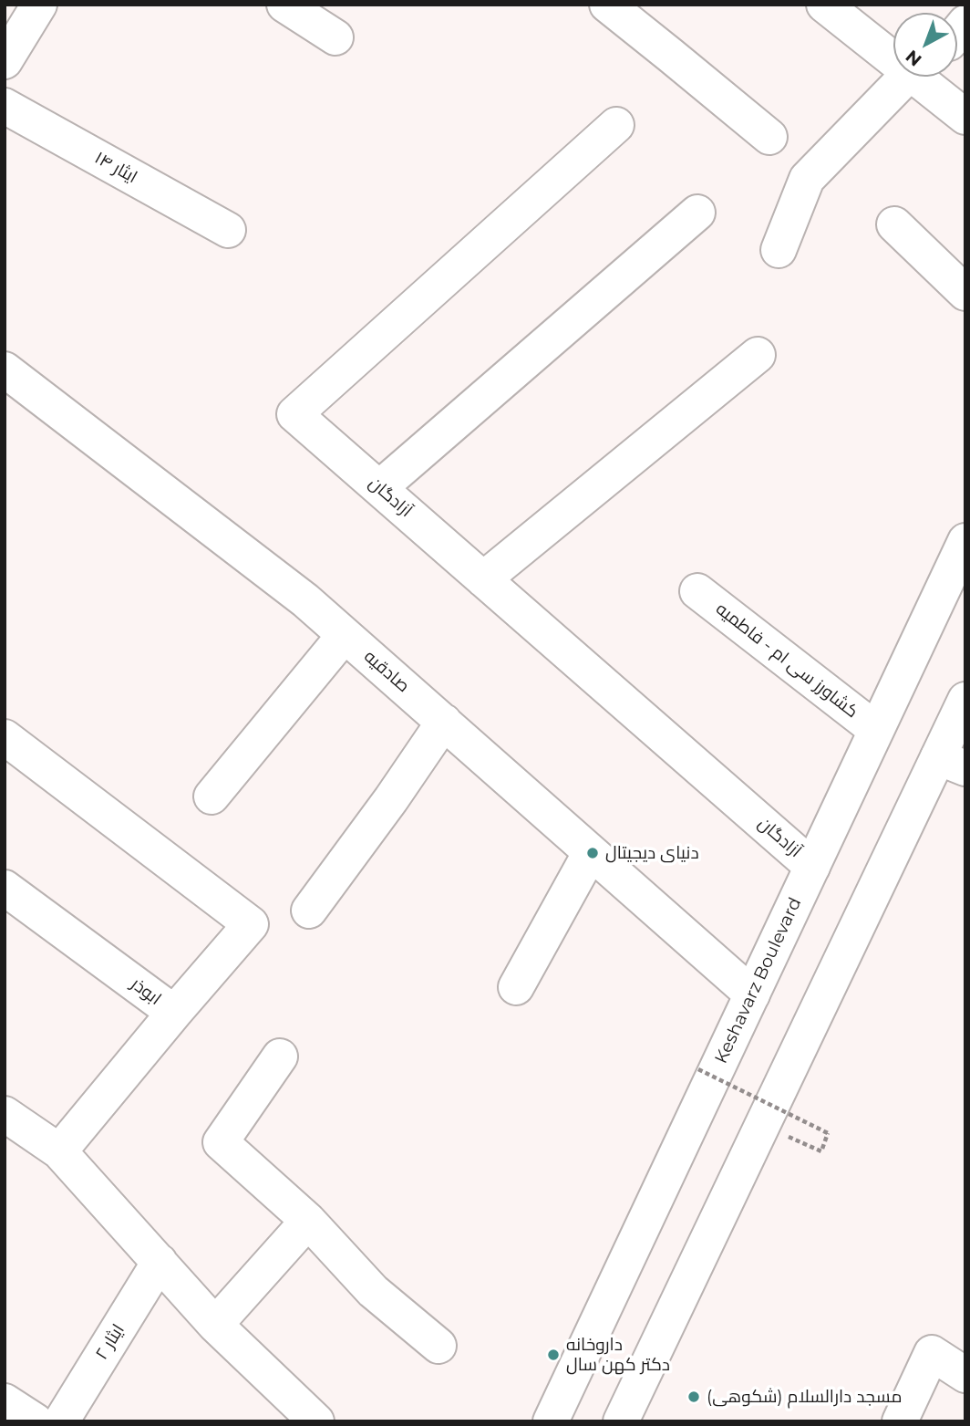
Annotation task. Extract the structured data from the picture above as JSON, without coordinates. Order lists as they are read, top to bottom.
{
  "streets": {
    "street": [
      "ایثار ۱۴",
      "آزادگان",
      "کشاورز سی ام - فاطمیه",
      "صادقیه",
      "Keshavarz Boulevard",
      "ابوذر",
      "ایثار ۲"
    ]
  },
  "crossings": [
    ["آزادگان", "Keshavarz Boulevard"],
    ["کشاورز سی ام - فاطمیه", "Keshavarz Boulevard"],
    ["صادقیه", "Keshavarz Boulevard"]
  ],
  "places": ["دنیای دیجیتال", "داروخانه دکتر کهن سال", "مسجد دارالسلام (شکوهی)"],
  "north": "bottom left"
}
